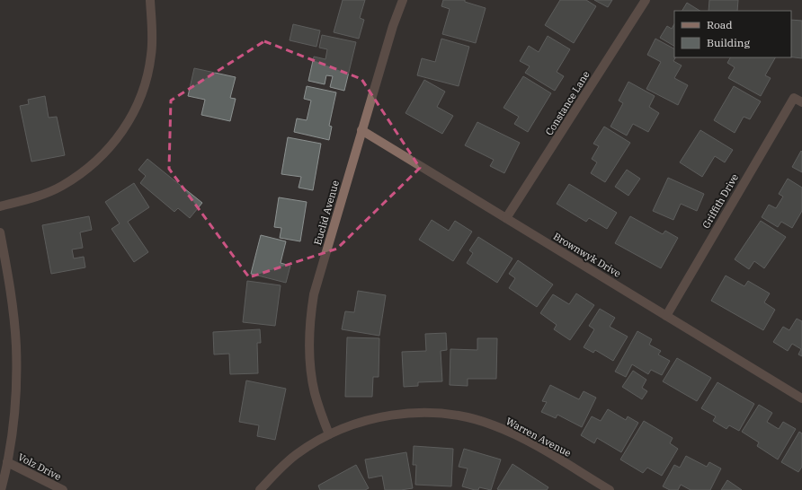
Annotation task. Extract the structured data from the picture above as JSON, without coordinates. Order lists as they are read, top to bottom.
{
  "streets": {
    "street": [
      "Constance Lane",
      "Griffith Drive",
      "Euclid Avenue",
      "Brownwyk Drive",
      "Warren Avenue",
      "Volz Drive"
    ]
  },
  "crossings": [
    ["Constance Lane", "Brownwyk Drive"],
    ["Griffith Drive", "Brownwyk Drive"],
    ["Euclid Avenue", "Brownwyk Drive"],
    ["Euclid Avenue", "Warren Avenue"]
  ],
  "legend": ["Road", "Building"]
}
